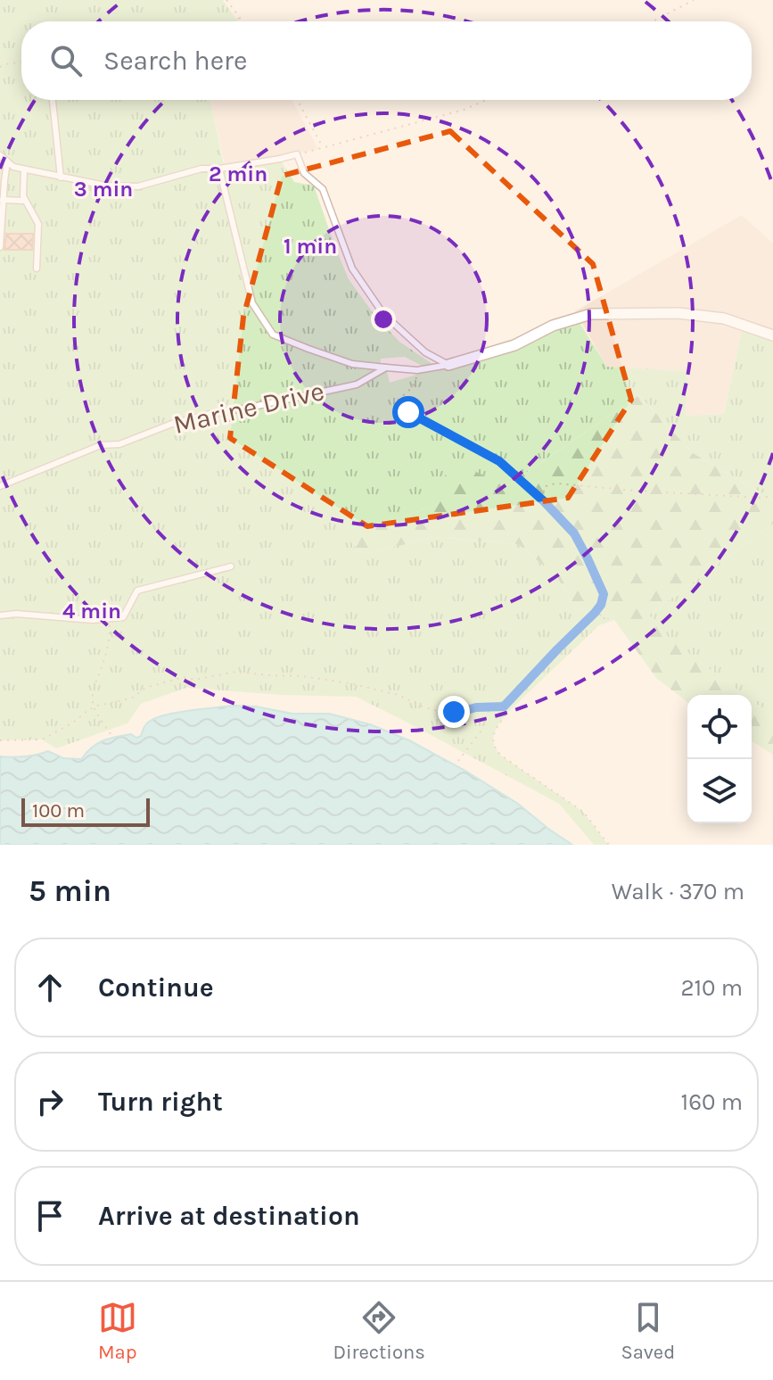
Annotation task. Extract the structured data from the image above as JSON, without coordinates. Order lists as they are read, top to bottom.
{
  "streets": {
    "lane": ["Marine Drive"]
  },
  "scale_bar": "100 m",
  "page": {
    "search": "Search here",
    "scale": "100 m",
    "heading": ["5 min", "Walk · 370 m"],
    "list": [
      ["Continue", "210 m"],
      ["Turn right", "160 m"],
      "Arrive at destination"
    ],
    "nav": ["Map", "Directions", "Saved"]
  },
  "rings": [
    "2 min",
    "3 min",
    "1 min",
    "4 min"
  ]
}
